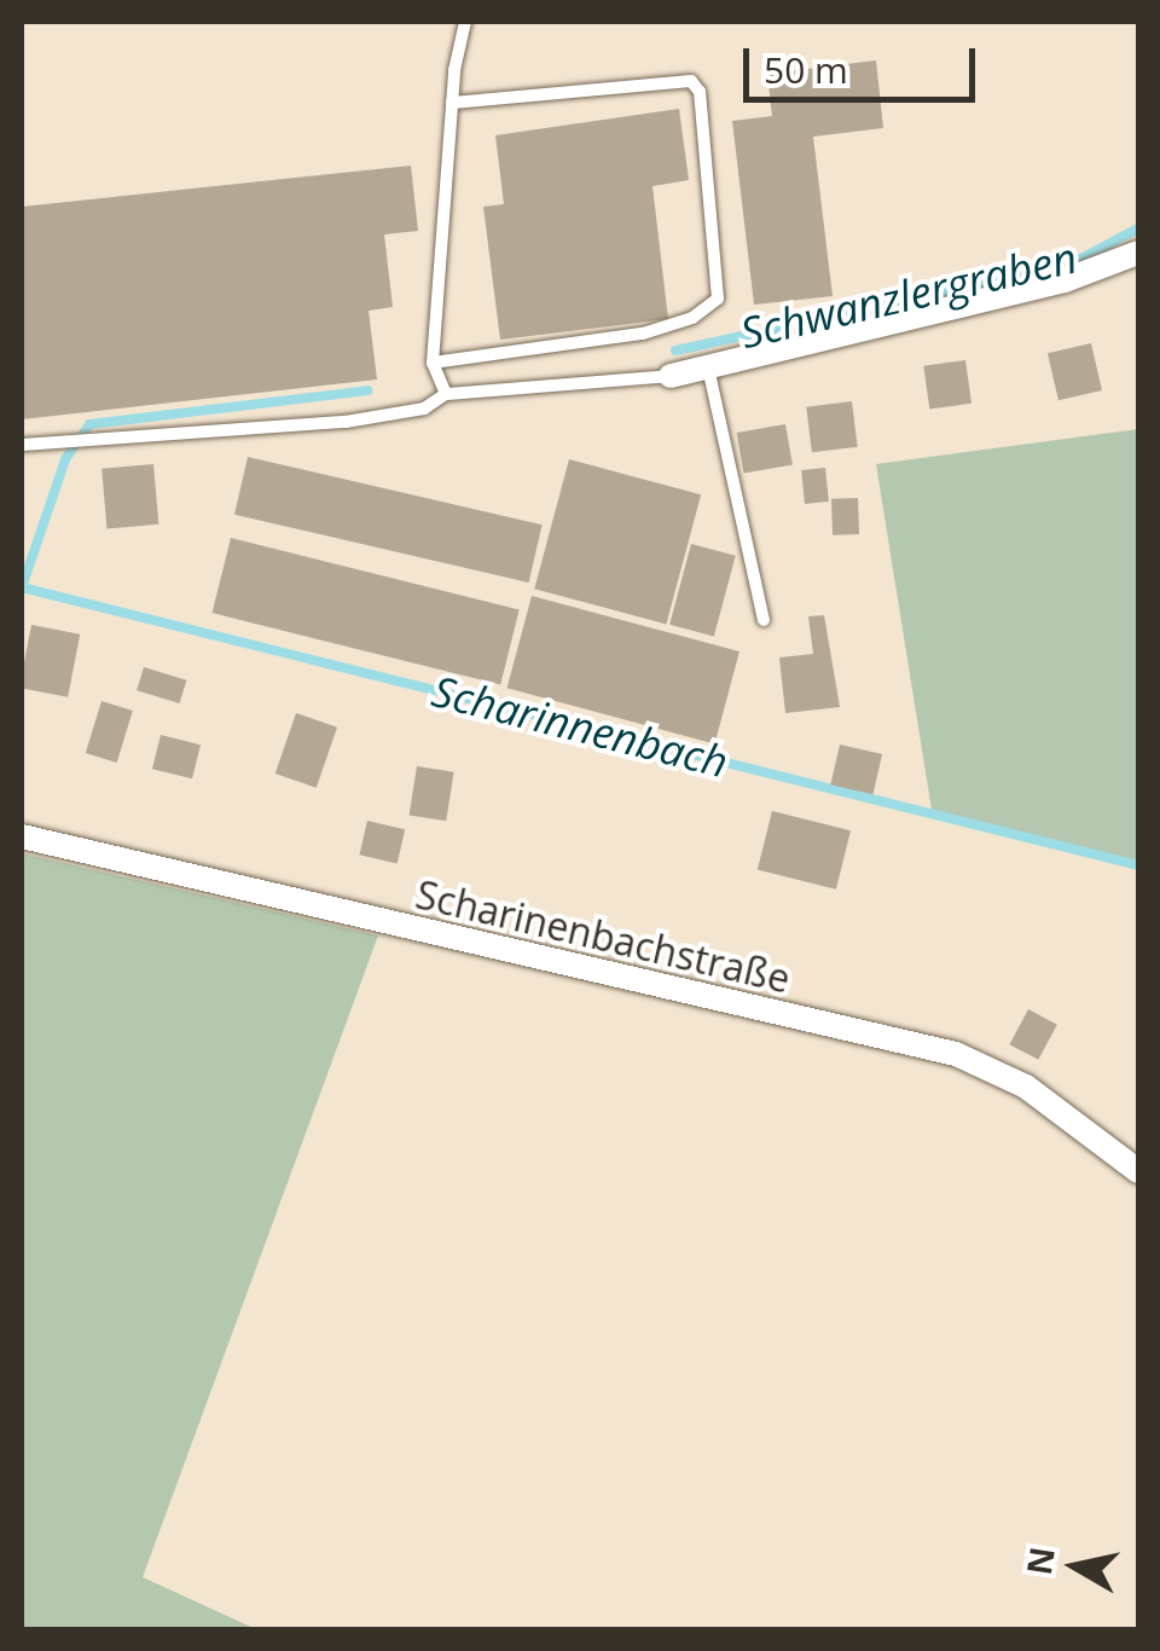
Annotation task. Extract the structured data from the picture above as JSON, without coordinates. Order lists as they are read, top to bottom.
{
  "streets": {
    "street": ["Scharinenbachstraße"]
  },
  "water": ["Schwanzlergraben", "Scharinnenbach"],
  "scale_bar": "50 m",
  "north": "left"
}
